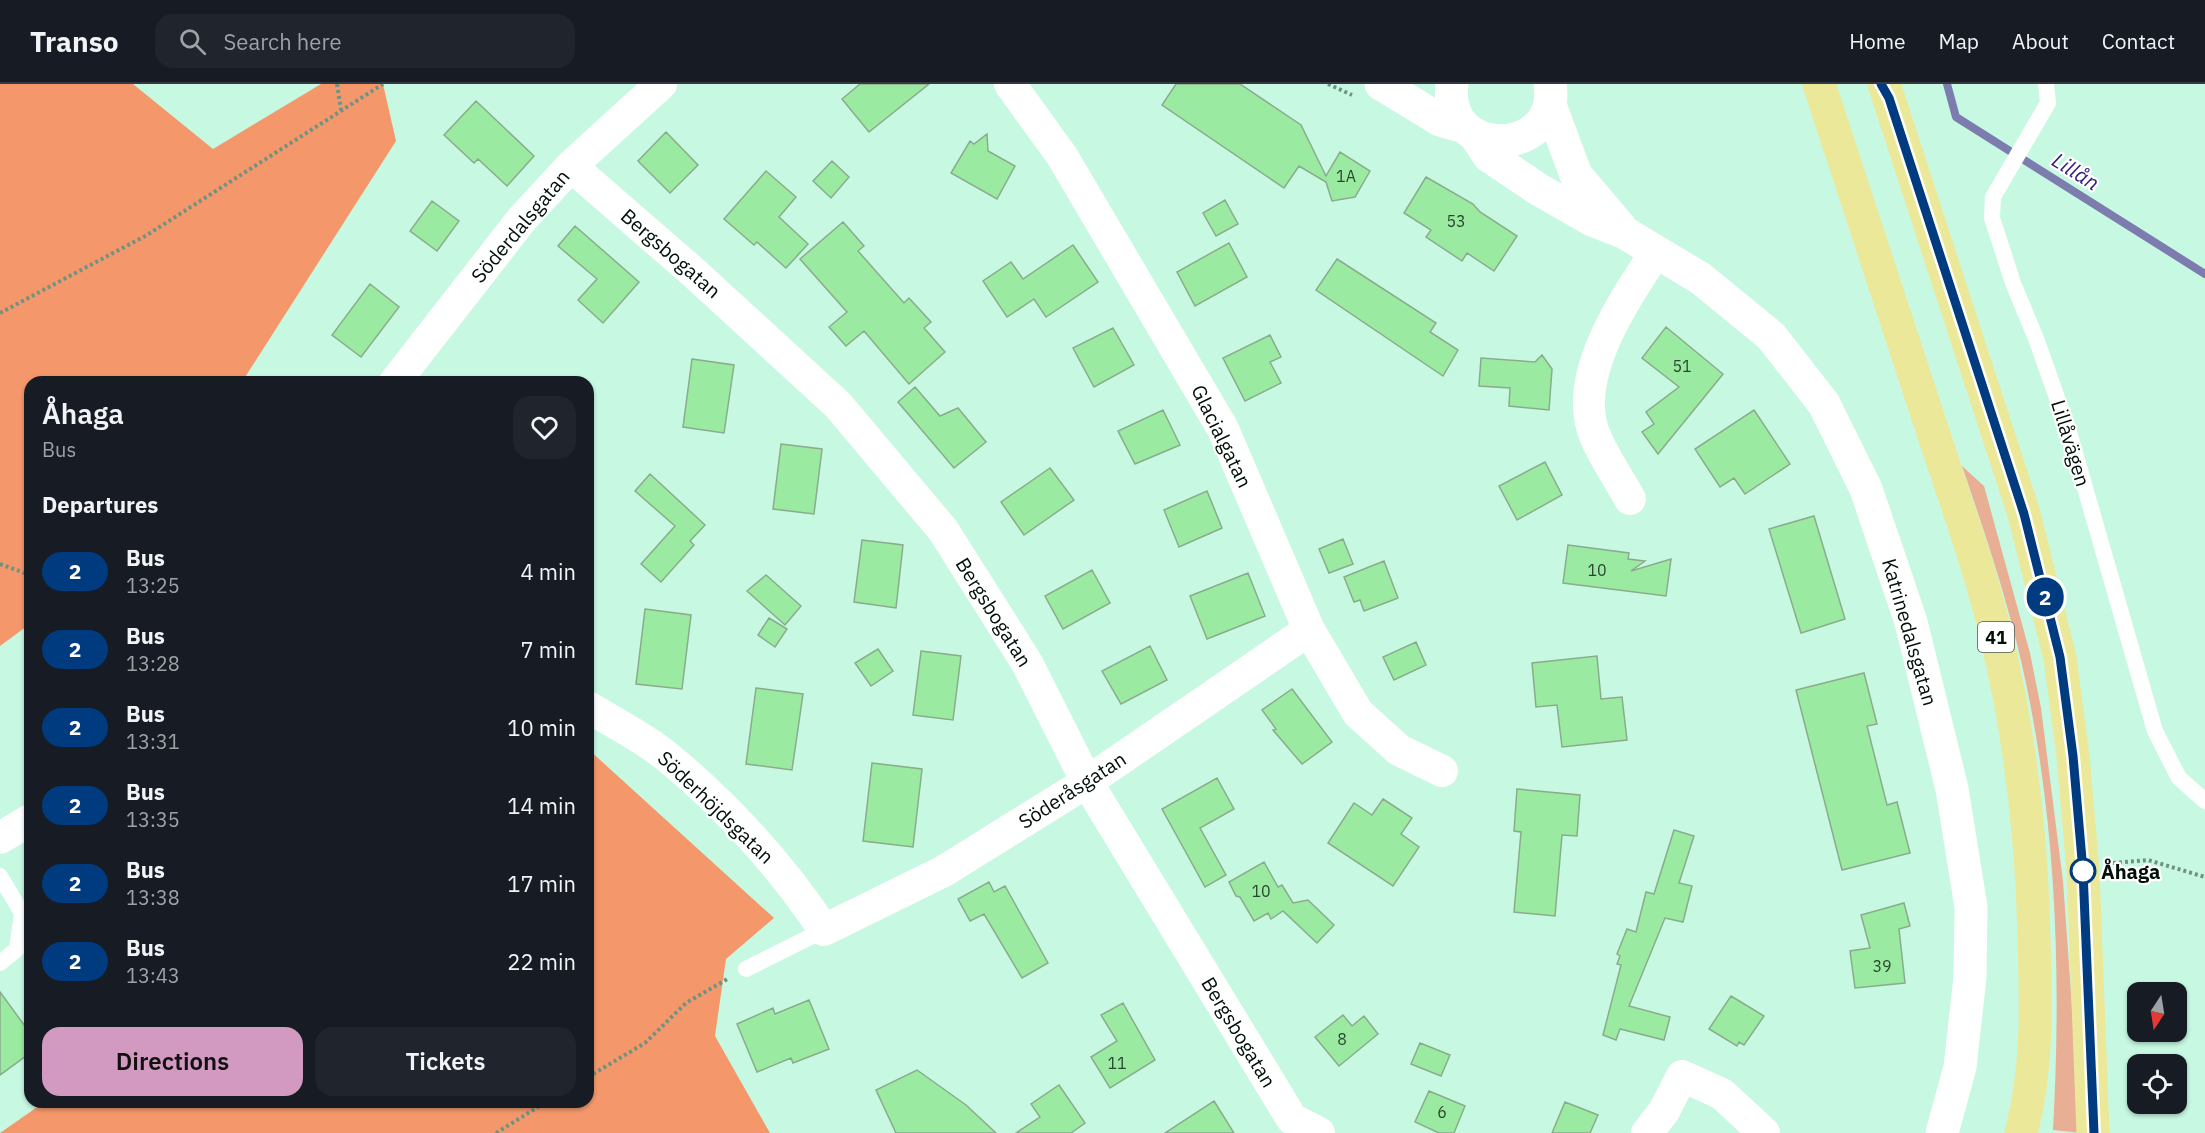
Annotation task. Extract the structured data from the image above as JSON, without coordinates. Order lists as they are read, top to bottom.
{
  "streets": {
    "main road": ["41"],
    "street": [
      "Söderdalsgatan",
      "Bergsbogatan",
      "Glacialgatan",
      "Katrinedalsgatan",
      "Söderåsgatan",
      "Söderhöjdsgatan"
    ],
    "lane": ["Lillåvägen"]
  },
  "crossings": [
    ["Söderdalsgatan", "Bergsbogatan"],
    ["Bergsbogatan", "Söderåsgatan"],
    ["Glacialgatan", "Söderåsgatan"],
    ["Söderåsgatan", "Söderhöjdsgatan"]
  ],
  "water": ["Lillån"],
  "places": ["Åhaga"],
  "lines": ["bus line 2"],
  "house_numbers": [
    "1A",
    "53",
    "51",
    "10",
    "10",
    "39",
    "8",
    "11",
    "6"
  ],
  "north": "bottom",
  "page": {
    "header": "Transo",
    "search": "Search here",
    "nav": [
      "Home",
      "Map",
      "About",
      "Contact"
    ],
    "on_map": "2",
    "heading": [
      ["Åhaga", "Bus"],
      "Departures"
    ],
    "list": [
      {
        "mark": "2",
        "name": "Bus",
        "note": "13:25",
        "value": "4 min"
      },
      {
        "mark": "2",
        "name": "Bus",
        "note": "13:28",
        "value": "7 min"
      },
      {
        "mark": "2",
        "name": "Bus",
        "note": "13:31",
        "value": "10 min"
      },
      {
        "mark": "2",
        "name": "Bus",
        "note": "13:35",
        "value": "14 min"
      },
      {
        "mark": "2",
        "name": "Bus",
        "note": "13:38",
        "value": "17 min"
      },
      {
        "mark": "2",
        "name": "Bus",
        "note": "13:43",
        "value": "22 min"
      }
    ],
    "buttons": ["Directions", "Tickets"]
  }
}
